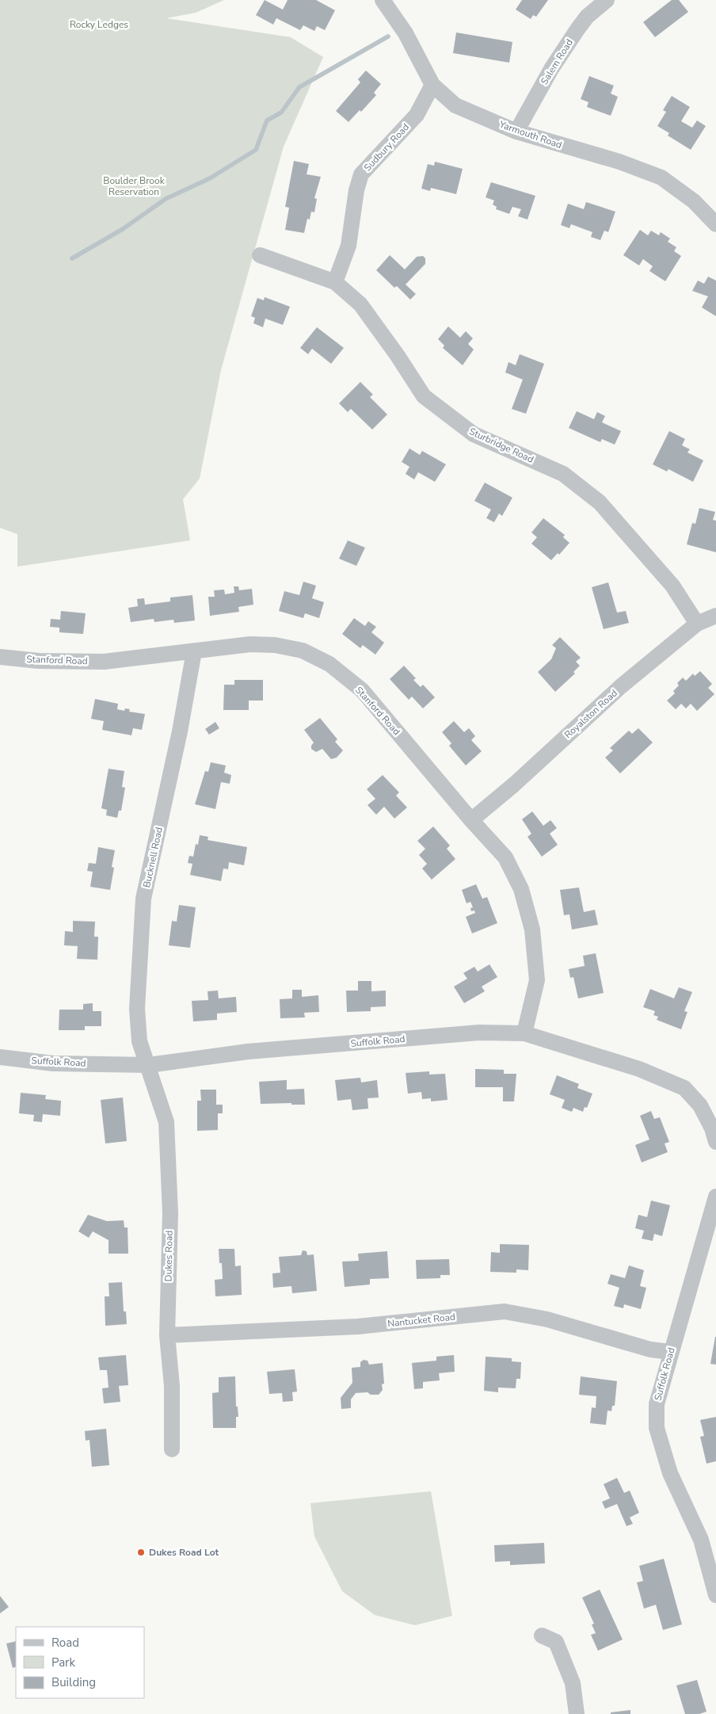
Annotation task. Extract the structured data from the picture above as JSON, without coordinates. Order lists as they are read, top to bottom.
{
  "streets": {
    "street": [
      "Salem Road",
      "Yarmouth Road",
      "Sudbury Road",
      "Sturbridge Road",
      "Stanford Road",
      "Royalston Road",
      "Bucknell Road",
      "Suffolk Road",
      "Dukes Road",
      "Nantucket Road"
    ]
  },
  "crossings": [
    ["Salem Road", "Yarmouth Road"],
    ["Yarmouth Road", "Sudbury Road"],
    ["Sudbury Road", "Sturbridge Road"],
    ["Sturbridge Road", "Royalston Road"],
    ["Stanford Road", "Royalston Road"],
    ["Stanford Road", "Bucknell Road"],
    ["Stanford Road", "Suffolk Road"],
    ["Bucknell Road", "Suffolk Road"],
    ["Bucknell Road", "Dukes Road"],
    ["Suffolk Road", "Dukes Road"],
    ["Suffolk Road", "Nantucket Road"],
    ["Dukes Road", "Nantucket Road"]
  ],
  "parks": ["Rocky Ledges", "Boulder Brook Reservation"],
  "places": ["Dukes Road Lot"],
  "legend": ["Road", "Park", "Building"]
}
